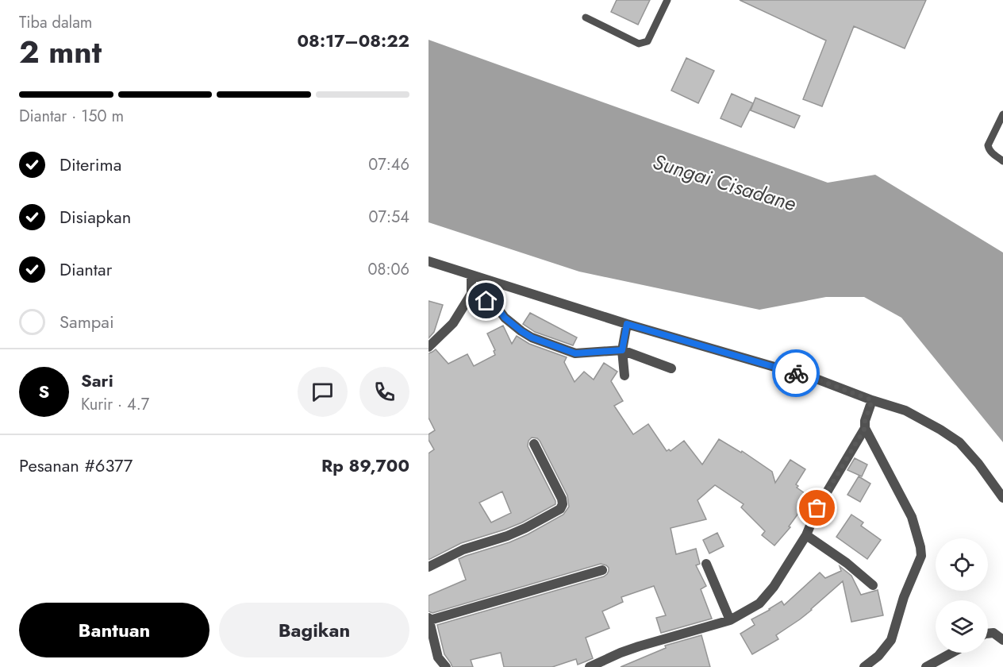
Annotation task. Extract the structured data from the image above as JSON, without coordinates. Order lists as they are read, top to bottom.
{
  "water": ["Sungai Cisadane"],
  "page": {
    "heading": ["2 mnt", "Tiba dalam", "08:17–08:22"],
    "panel": [
      "Sari",
      "Kurir · 4.7",
      "Pesanan #6377",
      "Rp 89,700"
    ],
    "bar": "Diantar · 150 m",
    "list": [
      ["Diterima", "07:46"],
      ["Disiapkan", "07:54"],
      ["Diantar", "08:06"],
      "Sampai"
    ],
    "round": "S",
    "buttons": ["Bantuan", "Bagikan"]
  }
}
